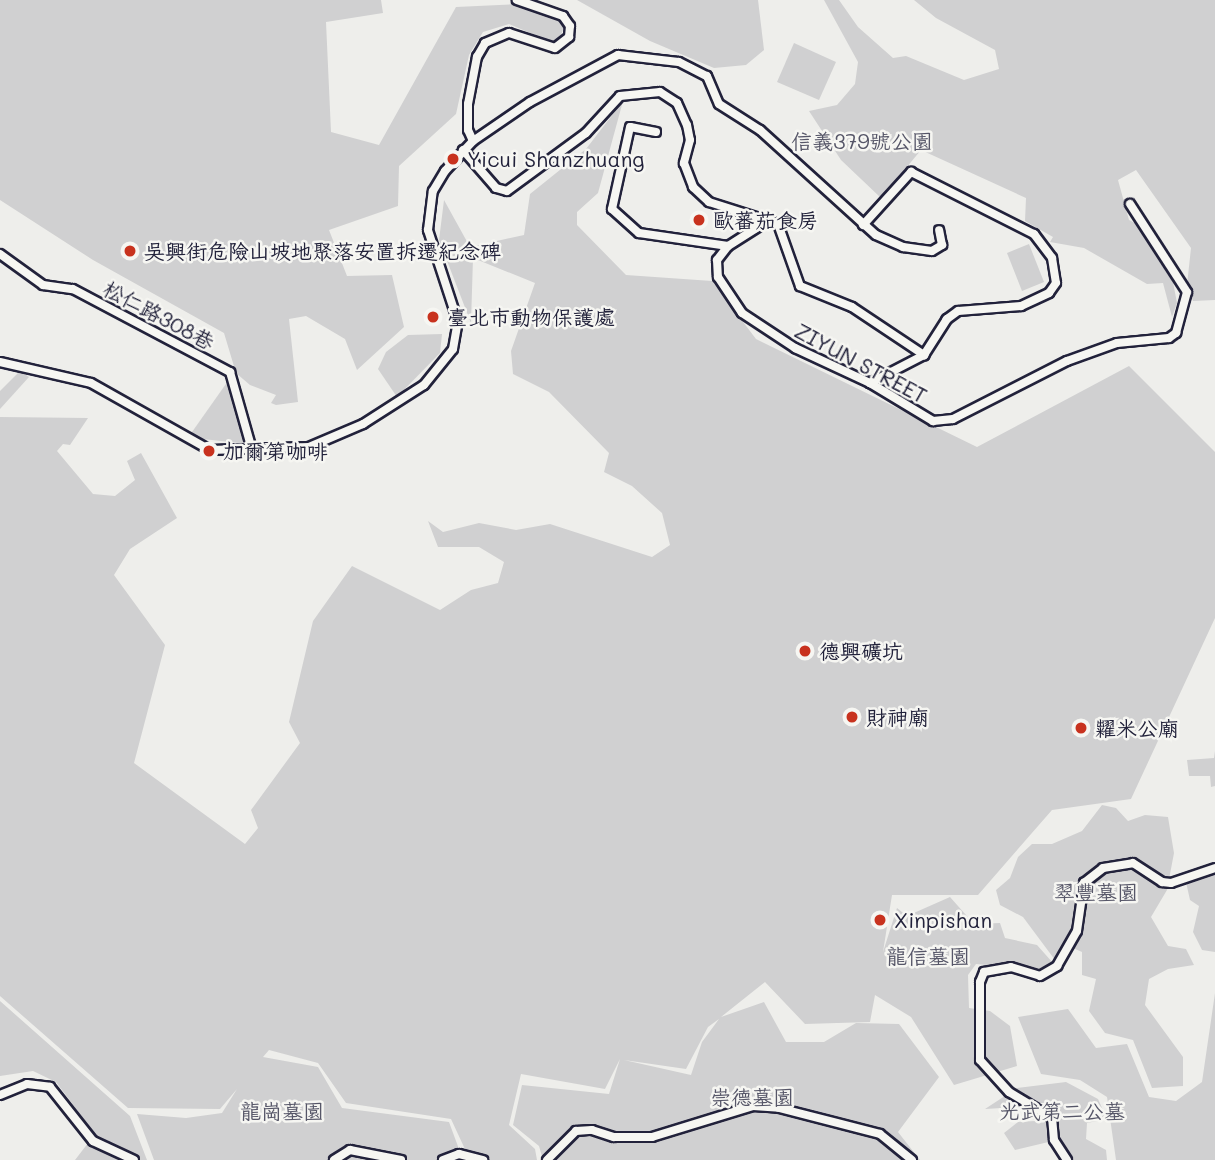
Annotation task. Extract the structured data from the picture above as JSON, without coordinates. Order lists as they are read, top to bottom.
{
  "streets": {
    "street": ["松仁路308巷", "ZIYUN STREET"]
  },
  "parks": [
    "信義379號公園",
    "翠豐墓園",
    "龍信墓園",
    "崇德墓園",
    "龍崗墓園",
    "光武第二公墓"
  ],
  "places": [
    "Yicui Shanzhuang",
    "歐蕃茄食房",
    "吳興街危險山坡地聚落安置拆遷紀念碑",
    "臺北市動物保護處",
    "加爾第咖啡",
    "德興礦坑",
    "財神廟",
    "糶米公廟",
    "Xinpishan"
  ]
}
